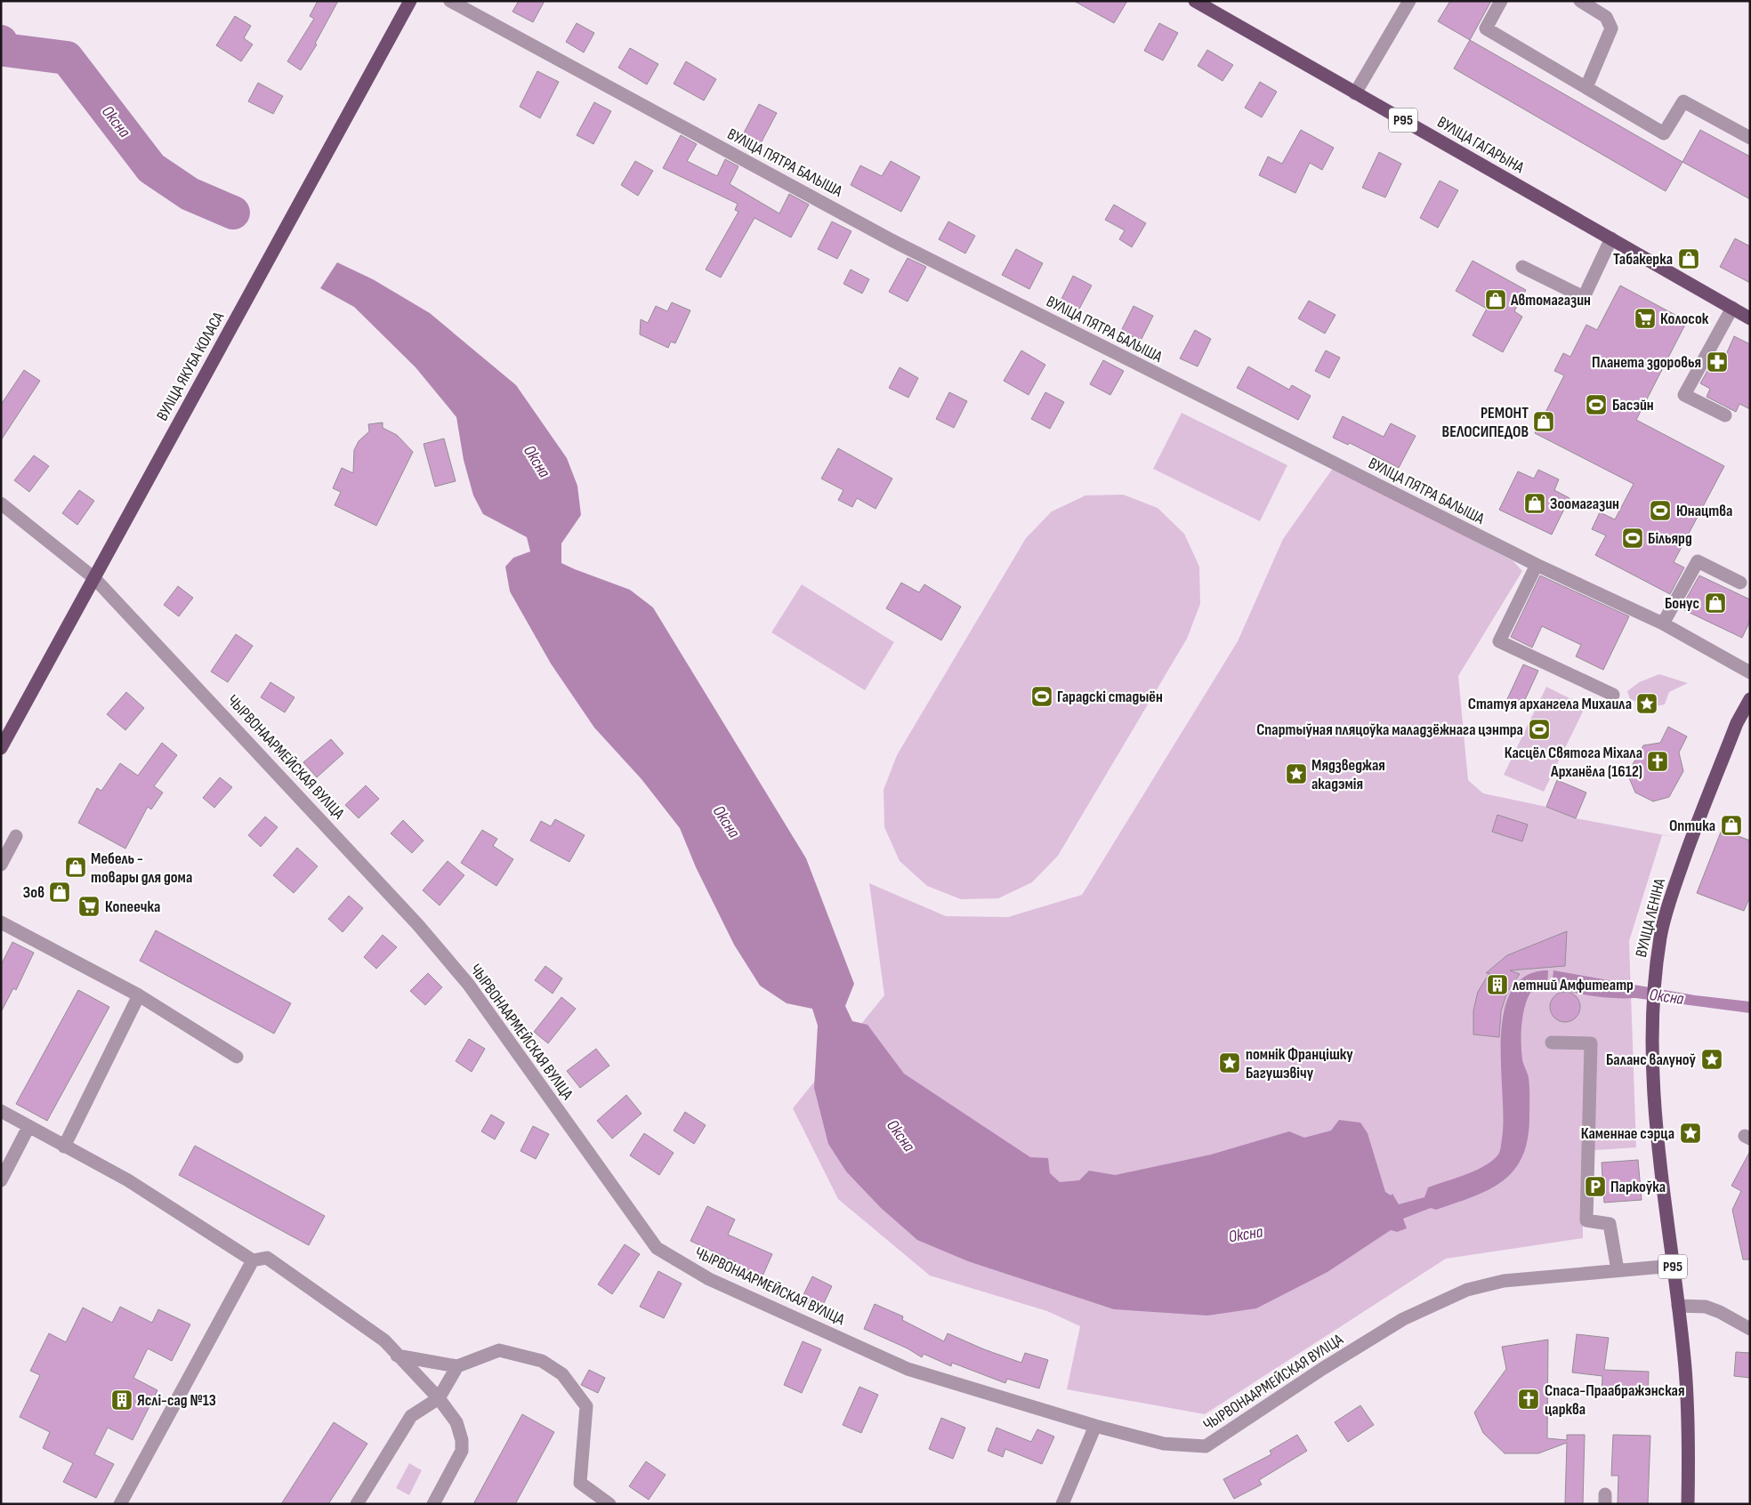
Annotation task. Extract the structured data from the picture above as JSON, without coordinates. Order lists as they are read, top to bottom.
{
  "streets": {
    "main road": [
      "Р95",
      "ВУЛІЦА ГАГАРЫНА",
      "ВУЛІЦА ЯКУБА КОЛАСА",
      "ВУЛІЦА ЛЕНІНА"
    ],
    "street": ["ВУЛІЦА ПЯТРА БАЛЫША", "ЧЫРВОНААРМЕЙСКАЯ ВУЛІЦА"]
  },
  "crossings": [
    ["ВУЛІЦА ЯКУБА КОЛАСА", "ЧЫРВОНААРМЕЙСКАЯ ВУЛІЦА"],
    ["ЧЫРВОНААРМЕЙСКАЯ ВУЛІЦА", "ВУЛІЦА ЛЕНІНА"]
  ],
  "water": ["Оксна"],
  "places": {
    "shop": [
      "Табакерка",
      "Автомагазин",
      "РЕМОНТ ВЕЛОСИПЕДОВ",
      "Зоомагазин",
      "Бонус",
      "Оптика",
      "Мебель - товары для дома",
      "Зов"
    ],
    "supermarket": ["Колосок", "Копеечка"],
    "pharmacy": ["Планета здоровья"],
    "sports": [
      "Басэйн",
      "Юнацтва",
      "Більярд",
      "Гарадскі стадыён",
      "Спартыўная пляцоўка маладзёжнага цэнтра"
    ],
    "place": [
      "Статуя архангела Михаила",
      "Мядзведжая акадэмія",
      "Баланс валуноў",
      "помнік Францішку Багушэвічу",
      "Каменнае сэрца"
    ],
    "church": ["Касцёл Святога Міхала Арханёла (1612)", "Спаса-Праабражэнская царква"],
    "building": ["летний Амфитеатр", "Яслі-сад №13"],
    "parking": ["Паркоўка"]
  }
}
